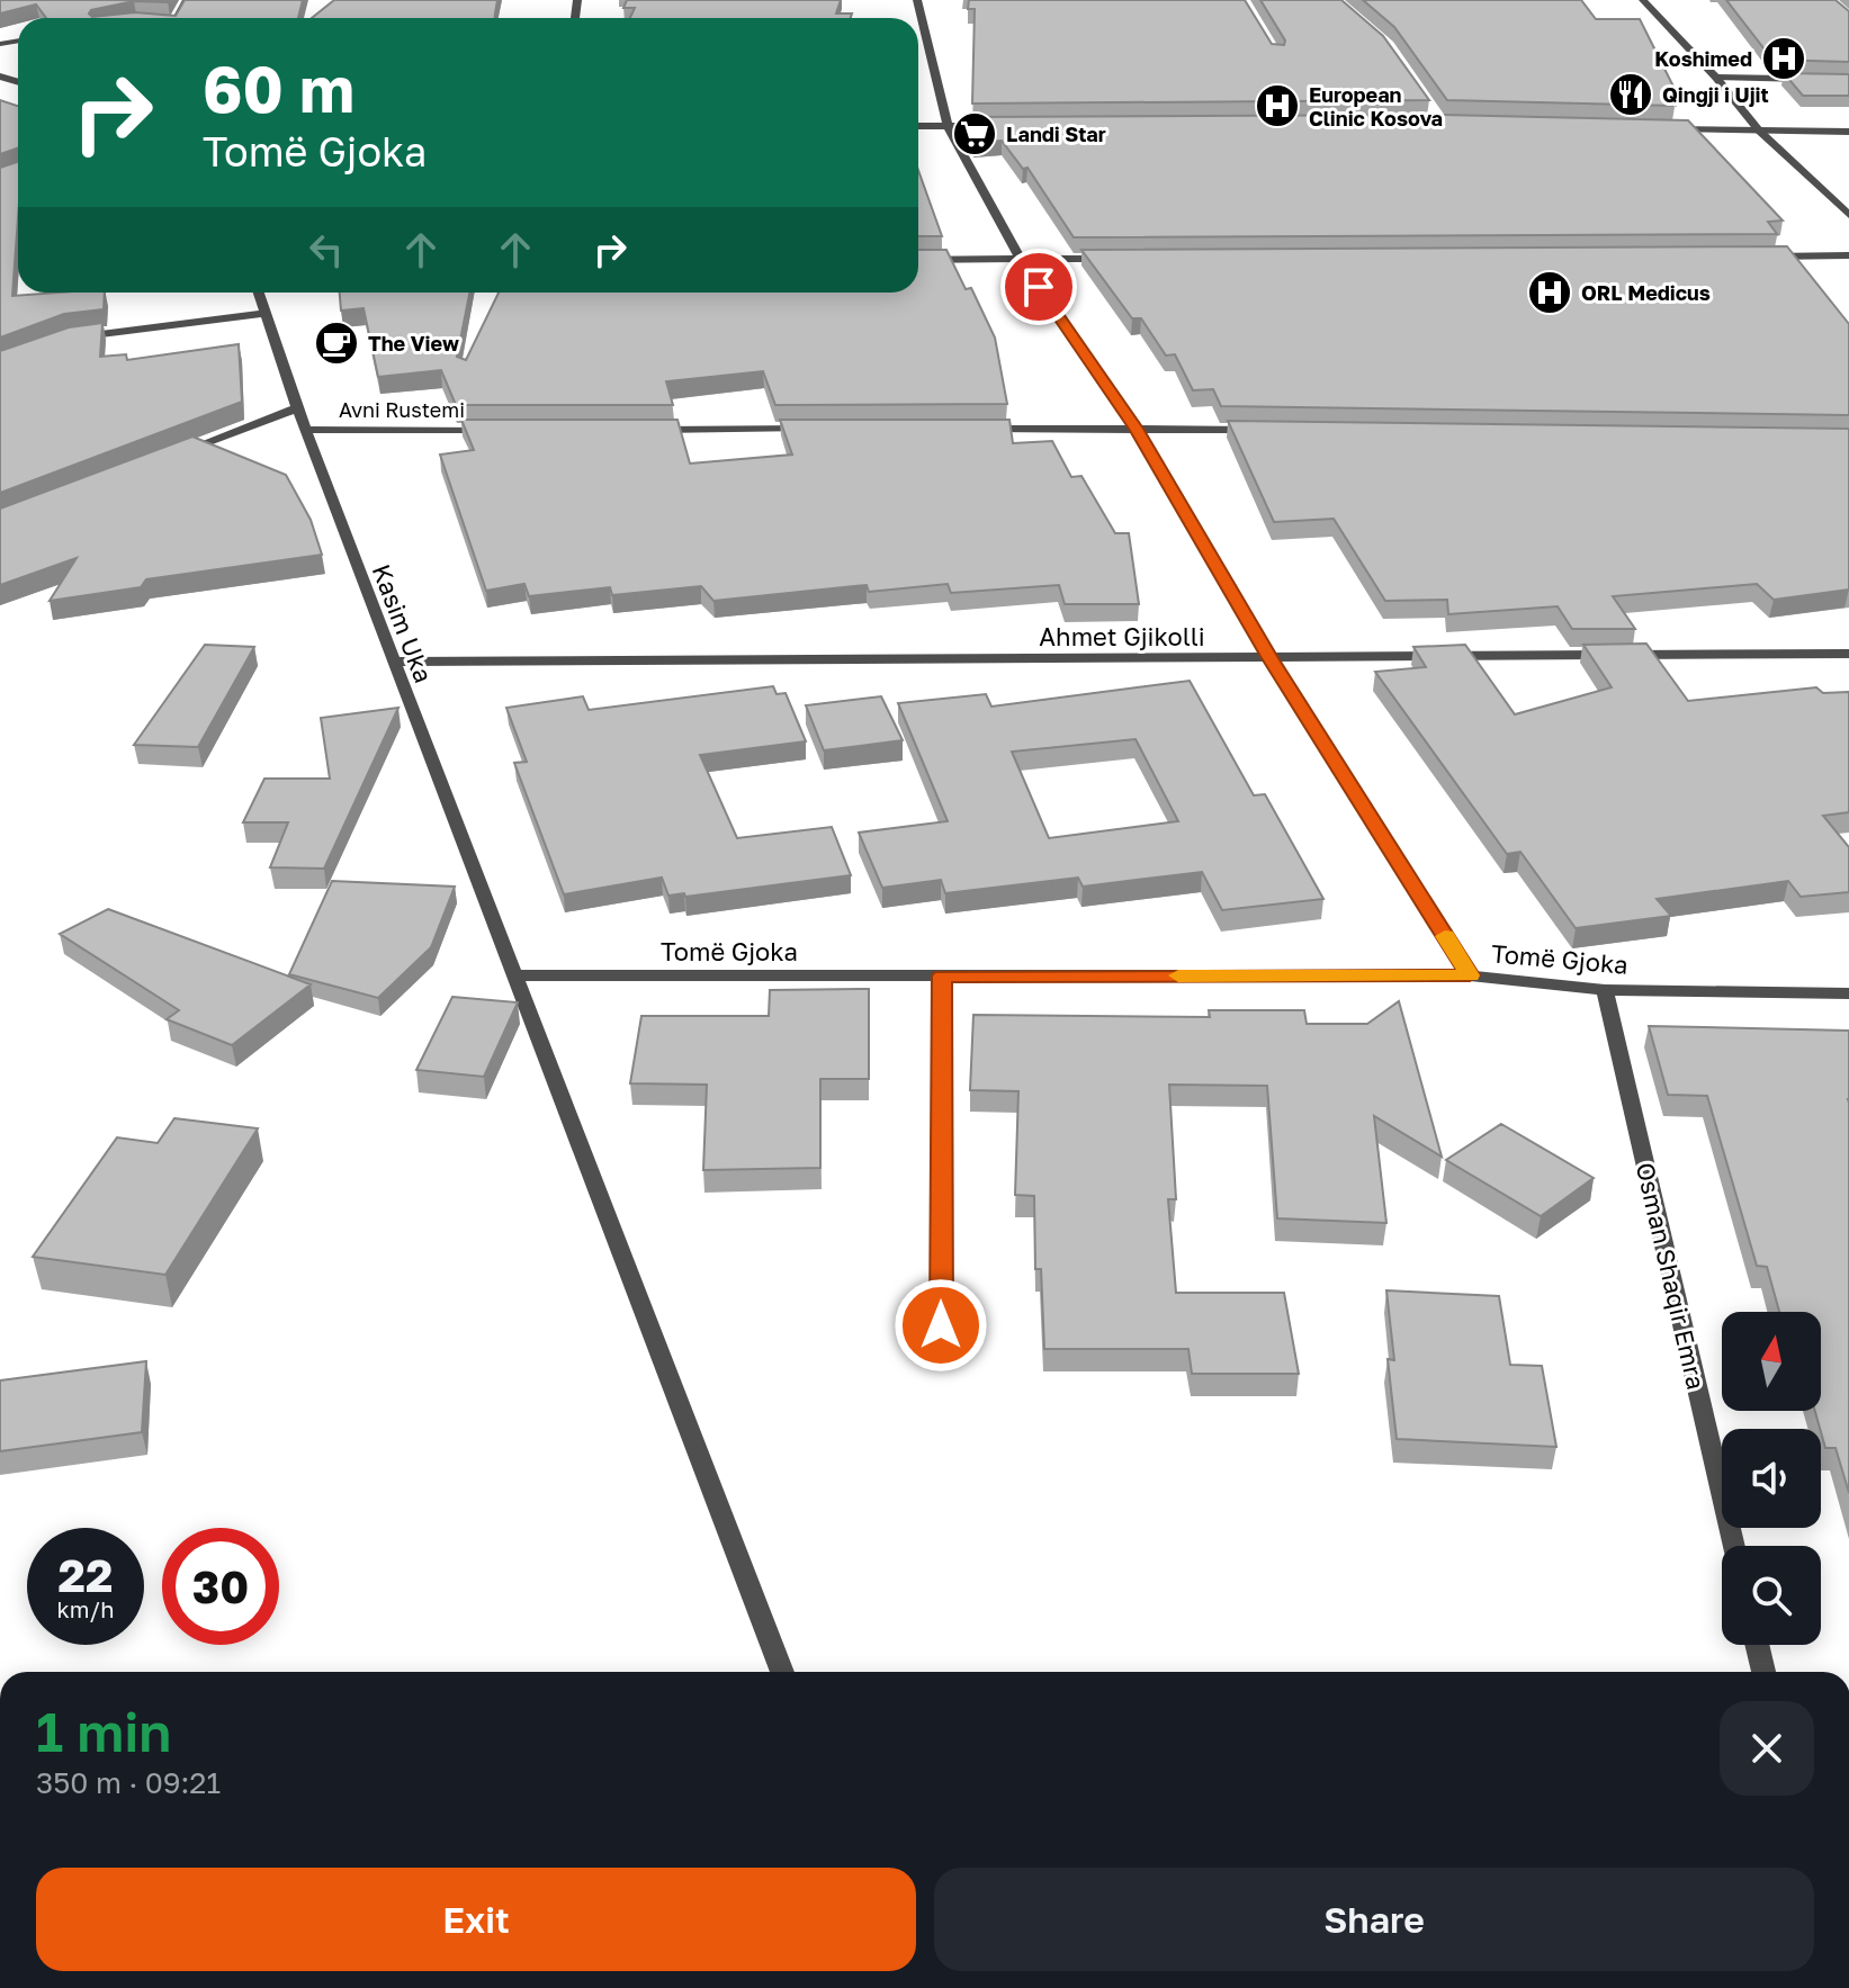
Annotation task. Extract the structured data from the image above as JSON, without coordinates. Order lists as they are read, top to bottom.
{
  "streets": {
    "street": [
      "Avni Rustemi",
      "Kasim Uka",
      "Ahmet Gjikolli",
      "Tomë Gjoka",
      "Osman Shaqir Emra"
    ]
  },
  "crossings": [
    ["Avni Rustemi", "Kasim Uka"],
    ["Kasim Uka", "Ahmet Gjikolli"],
    ["Kasim Uka", "Tomë Gjoka"],
    ["Tomë Gjoka", "Osman Shaqir Emra"]
  ],
  "places": {
    "hospital": ["Koshimed", "European Clinic Kosova", "ORL Medicus"],
    "restaurant": ["Qingji i Ujit"],
    "supermarket": ["Landi Star"],
    "cafe": ["The View"]
  },
  "north": "top",
  "page": {
    "turn": ["60 m", "Tomë Gjoka"],
    "speed": "22 km/h",
    "limit": "30",
    "heading": ["1 min", "350 m · 09:21"],
    "buttons": ["Exit", "Share"]
  }
}
